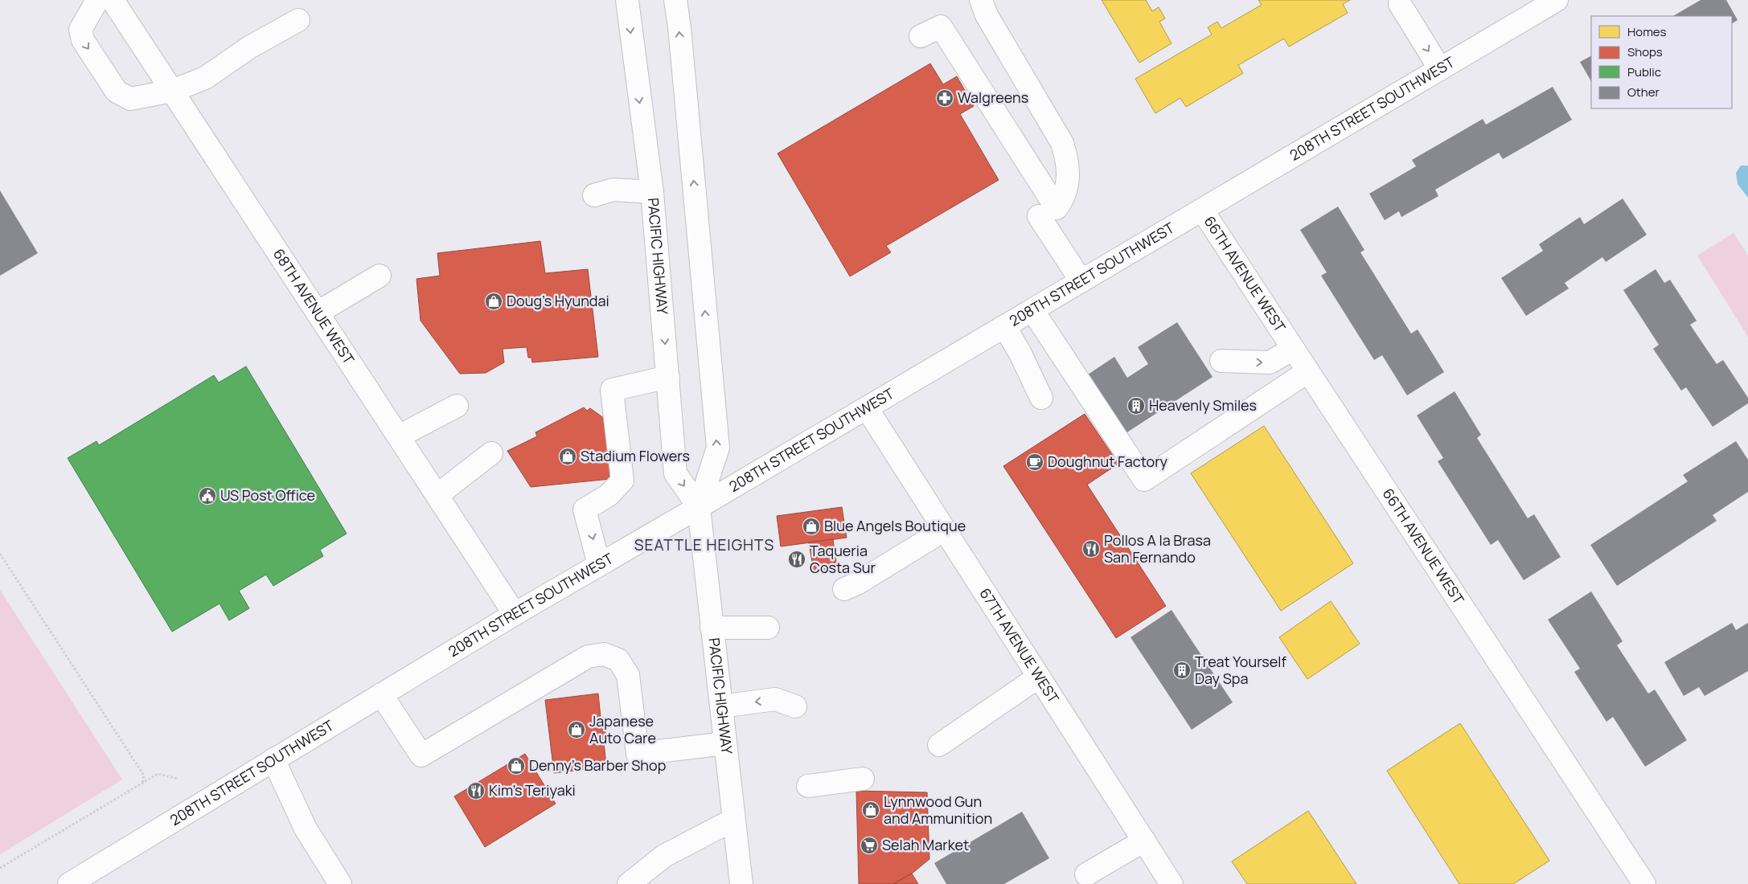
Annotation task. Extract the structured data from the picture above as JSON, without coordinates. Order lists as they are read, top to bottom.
{
  "streets": {
    "main road": [
      "208TH STREET SOUTHWEST",
      "PACIFIC HIGHWAY",
      "66TH AVENUE WEST",
      "68TH AVENUE WEST",
      "67TH AVENUE WEST"
    ]
  },
  "crossings": [
    ["208TH STREET SOUTHWEST", "PACIFIC HIGHWAY"],
    ["208TH STREET SOUTHWEST", "66TH AVENUE WEST"],
    ["208TH STREET SOUTHWEST", "68TH AVENUE WEST"],
    ["208TH STREET SOUTHWEST", "67TH AVENUE WEST"]
  ],
  "districts": ["SEATTLE HEIGHTS"],
  "places": {
    "pharmacy": ["Walgreens"],
    "shop": [
      "Doug's Hyundai",
      "Stadium Flowers",
      "Blue Angels Boutique",
      "Japanese Auto Care",
      "Denny's Barber Shop",
      "Lynnwood Gun and Ammunition"
    ],
    "building": ["Heavenly Smiles", "Treat Yourself Day Spa"],
    "cafe": ["Doughnut Factory"],
    "public building": ["US Post Office"],
    "restaurant": ["Pollos A la Brasa San Fernando", "Taqueria Costa Sur", "Kim's Teriyaki"],
    "supermarket": ["Selah Market"]
  },
  "legend": [
    "Homes",
    "Shops",
    "Public",
    "Other"
  ]
}
